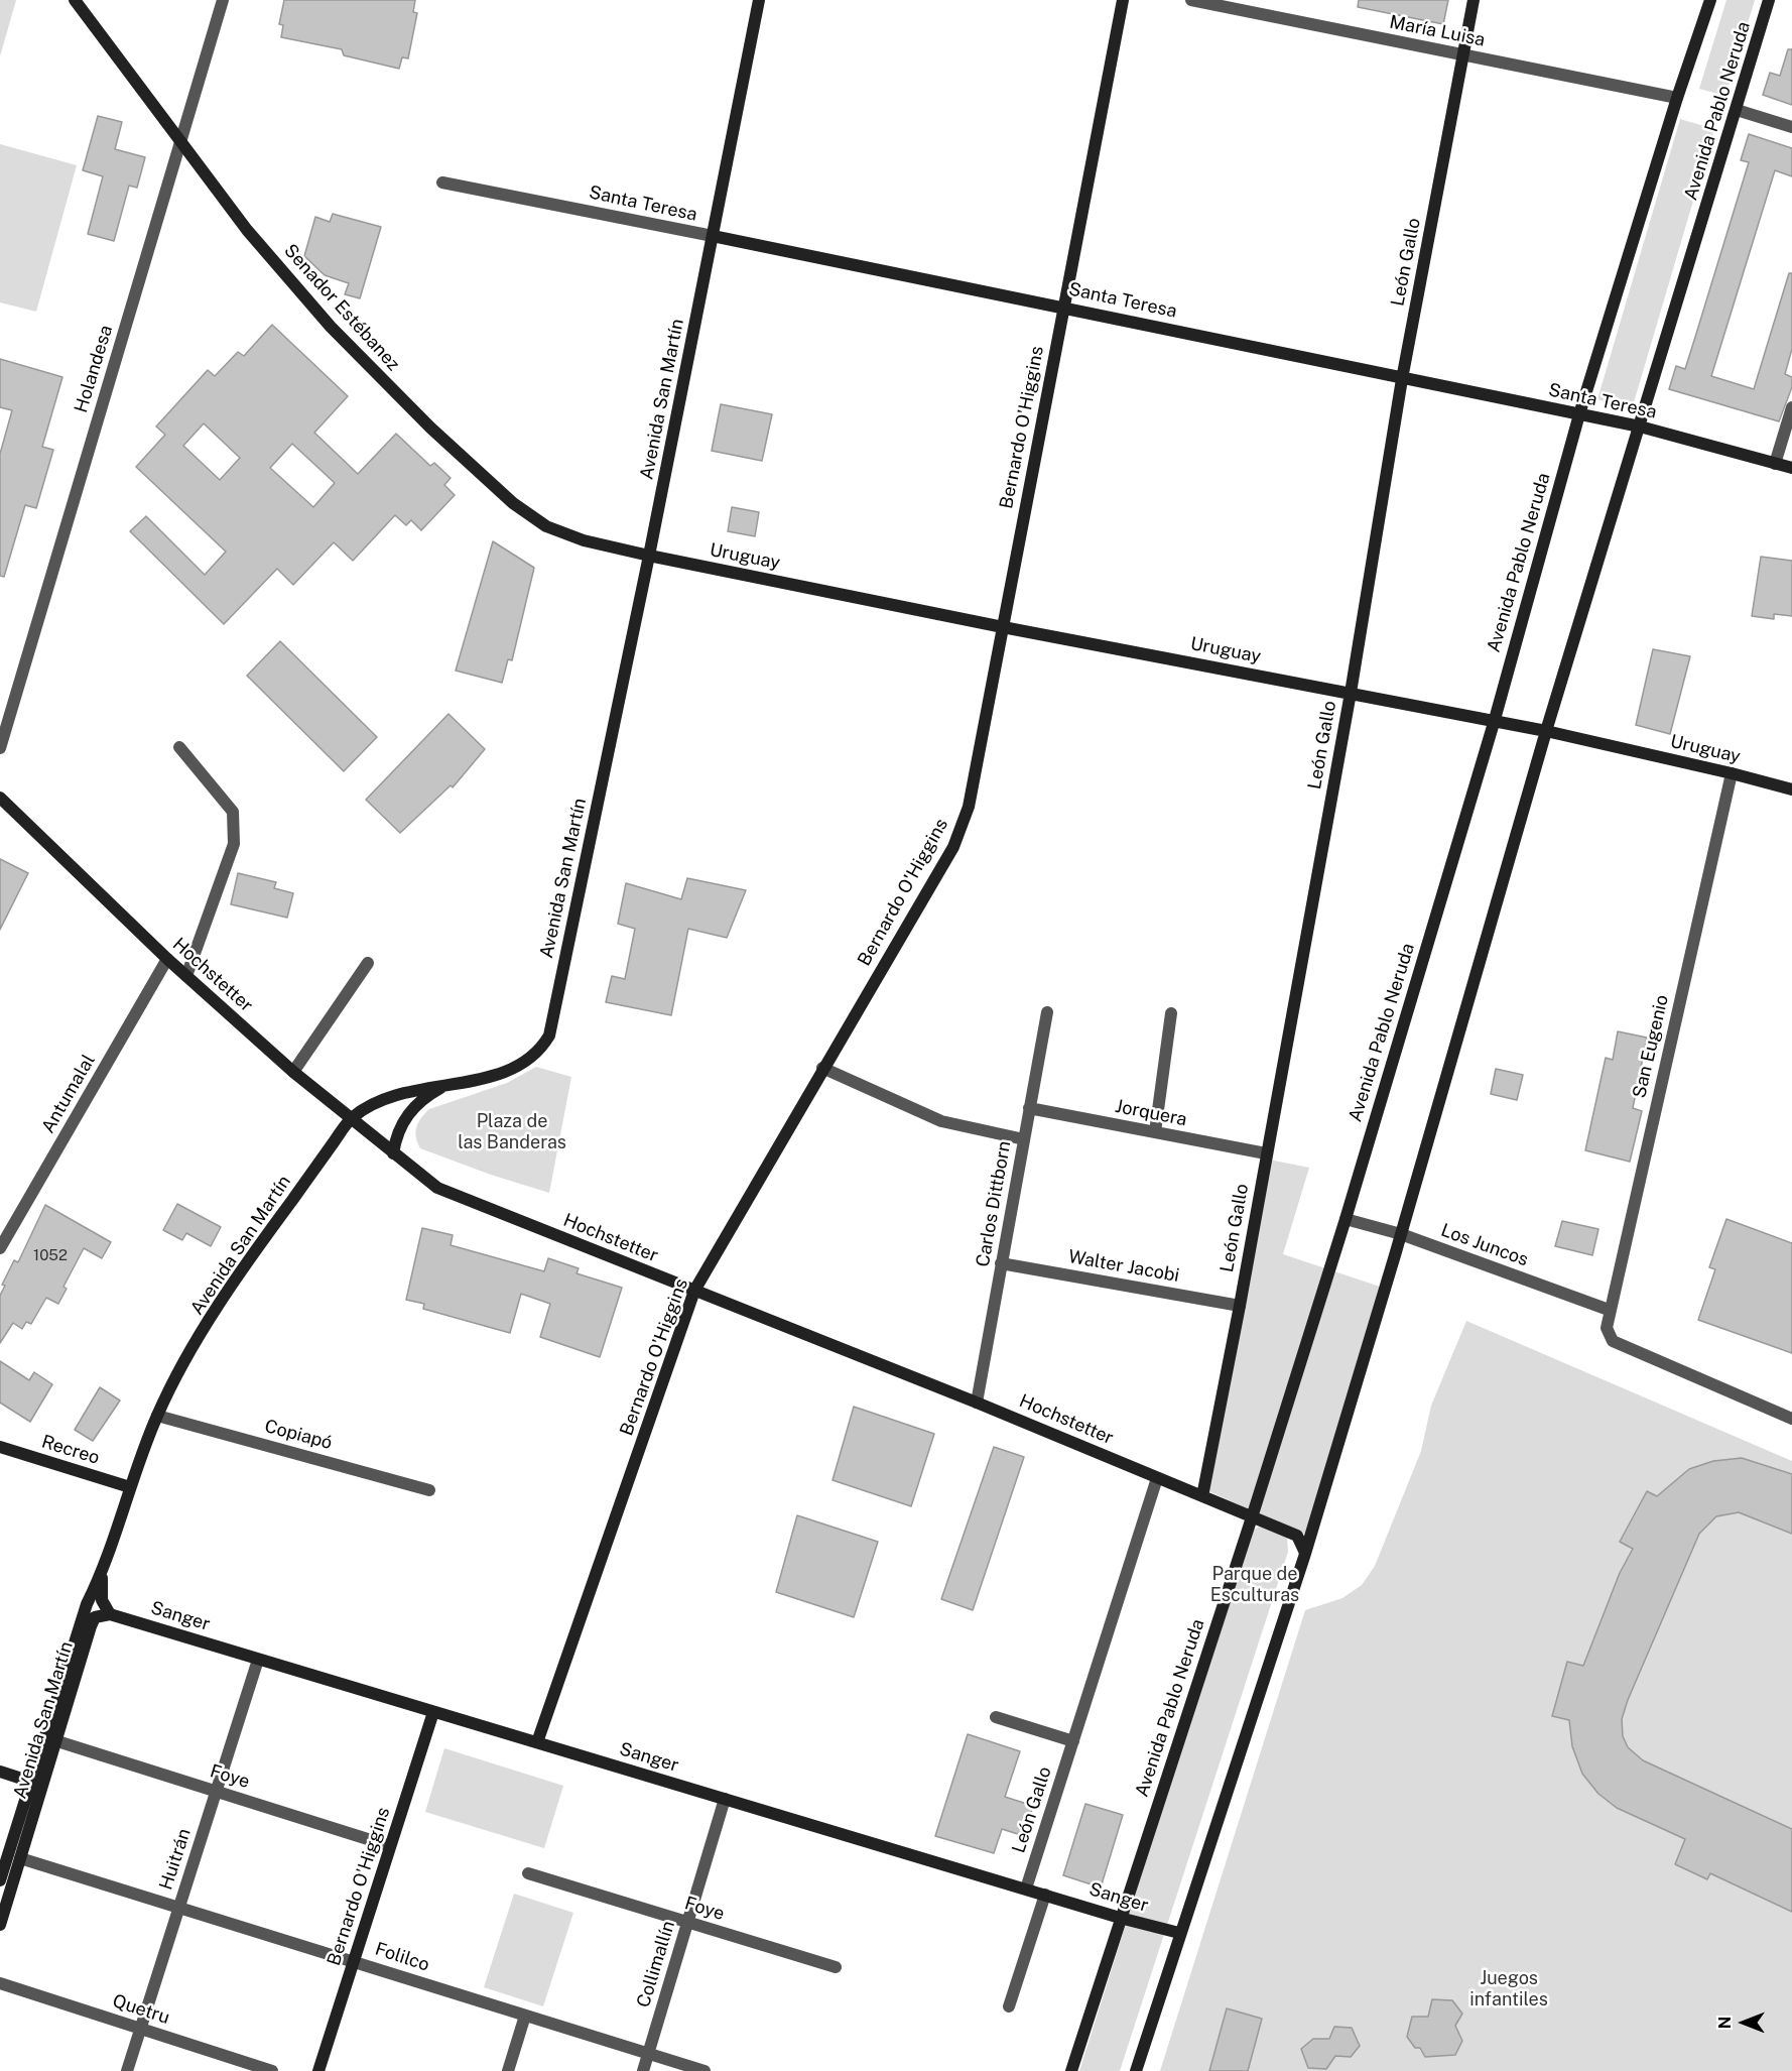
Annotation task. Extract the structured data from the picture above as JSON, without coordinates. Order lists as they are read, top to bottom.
{
  "streets": {
    "main road": [
      "Avenida Pablo Neruda",
      "Santa Teresa",
      "León Gallo",
      "Senador Estébanez",
      "Avenida San Martín",
      "Bernardo O'Higgins",
      "Uruguay",
      "Hochstetter",
      "Recreo",
      "Sanger"
    ],
    "street": [
      "María Luisa",
      "Holandesa",
      "San Eugenio",
      "Antumalal",
      "Jorquera",
      "Carlos Dittborn",
      "Los Juncos",
      "Walter Jacobi",
      "Copiapó",
      "Foye",
      "Huitrán",
      "Folilco",
      "Collimallín",
      "Quetru"
    ]
  },
  "crossings": [
    ["María Luisa", "Avenida Pablo Neruda"],
    ["María Luisa", "León Gallo"],
    ["Avenida Pablo Neruda", "Santa Teresa"],
    ["Avenida Pablo Neruda", "Uruguay"],
    ["Avenida Pablo Neruda", "Hochstetter"],
    ["Avenida Pablo Neruda", "Los Juncos"],
    ["Avenida Pablo Neruda", "Sanger"],
    ["Santa Teresa", "León Gallo"],
    ["Santa Teresa", "Avenida San Martín"],
    ["Santa Teresa", "Bernardo O'Higgins"],
    ["León Gallo", "Uruguay"],
    ["León Gallo", "Hochstetter"],
    ["León Gallo", "Jorquera"],
    ["León Gallo", "Walter Jacobi"],
    ["León Gallo", "Sanger"],
    ["Senador Estébanez", "Holandesa"],
    ["Senador Estébanez", "Avenida San Martín"],
    ["Senador Estébanez", "Uruguay"],
    ["Avenida San Martín", "Uruguay"],
    ["Avenida San Martín", "Hochstetter"],
    ["Avenida San Martín", "Copiapó"],
    ["Avenida San Martín", "Recreo"],
    ["Avenida San Martín", "Sanger"],
    ["Avenida San Martín", "Foye"],
    ["Avenida San Martín", "Folilco"],
    ["Bernardo O'Higgins", "Uruguay"],
    ["Bernardo O'Higgins", "Hochstetter"],
    ["Bernardo O'Higgins", "Sanger"],
    ["Bernardo O'Higgins", "Foye"],
    ["Bernardo O'Higgins", "Folilco"],
    ["Uruguay", "San Eugenio"],
    ["Hochstetter", "Antumalal"],
    ["Hochstetter", "Carlos Dittborn"],
    ["San Eugenio", "Los Juncos"],
    ["Jorquera", "Carlos Dittborn"],
    ["Carlos Dittborn", "Walter Jacobi"],
    ["Sanger", "Huitrán"],
    ["Sanger", "Collimallín"],
    ["Foye", "Huitrán"],
    ["Foye", "Collimallín"],
    ["Huitrán", "Folilco"],
    ["Huitrán", "Quetru"],
    ["Folilco", "Collimallín"]
  ],
  "parks": ["Plaza de las Banderas", "Parque de Esculturas", "Juegos infantiles"],
  "house_numbers": ["1052"],
  "north": "left"
}
